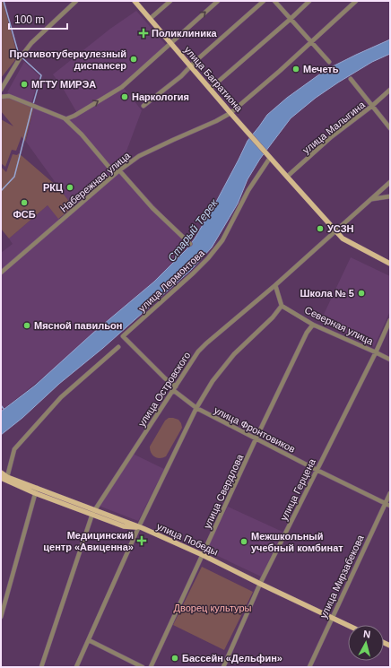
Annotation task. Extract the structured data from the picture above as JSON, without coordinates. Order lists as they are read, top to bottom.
{
  "streets": {
    "main road": ["улица Багратиона", "улица Победы"],
    "street": [
      "улица Малыгина",
      "Набережная улица",
      "улица Лермонтова",
      "Северная улица",
      "улица Островского",
      "улица Фронтовиков",
      "улица Герцена",
      "улица Свердлова",
      "улица Мирзабекова"
    ]
  },
  "crossings": [
    ["улица Багратиона", "Набережная улица"],
    ["улица Багратиона", "улица Лермонтова"],
    ["улица Лермонтова", "улица Фронтовиков"],
    ["Северная улица", "улица Герцена"],
    ["Северная улица", "улица Свердлова"],
    ["улица Островского", "улица Фронтовиков"],
    ["улица Островского", "улица Победы"],
    ["улица Фронтовиков", "улица Герцена"],
    ["улица Фронтовиков", "улица Свердлова"],
    ["улица Фронтовиков", "улица Мирзабекова"],
    ["улица Герцена", "улица Победы"],
    ["улица Свердлова", "улица Победы"],
    ["улица Победы", "улица Мирзабекова"]
  ],
  "water": ["Старый Терек"],
  "parks": ["Дворец культуры"],
  "places": {
    "health": ["Поликлиника", "Медицинский центр «Авиценна»"],
    "other": [
      "Противотуберкулезный диспансер",
      "Мечеть",
      "МГТУ МИРЭА",
      "Наркология",
      "РКЦ",
      "ФСБ",
      "УСЗН",
      "Школа № 5",
      "Мясной павильон",
      "Межшкольный учебный комбинат",
      "Бассейн «Дельфин»"
    ]
  },
  "scale_bar": "100 m",
  "north": "top"
}
